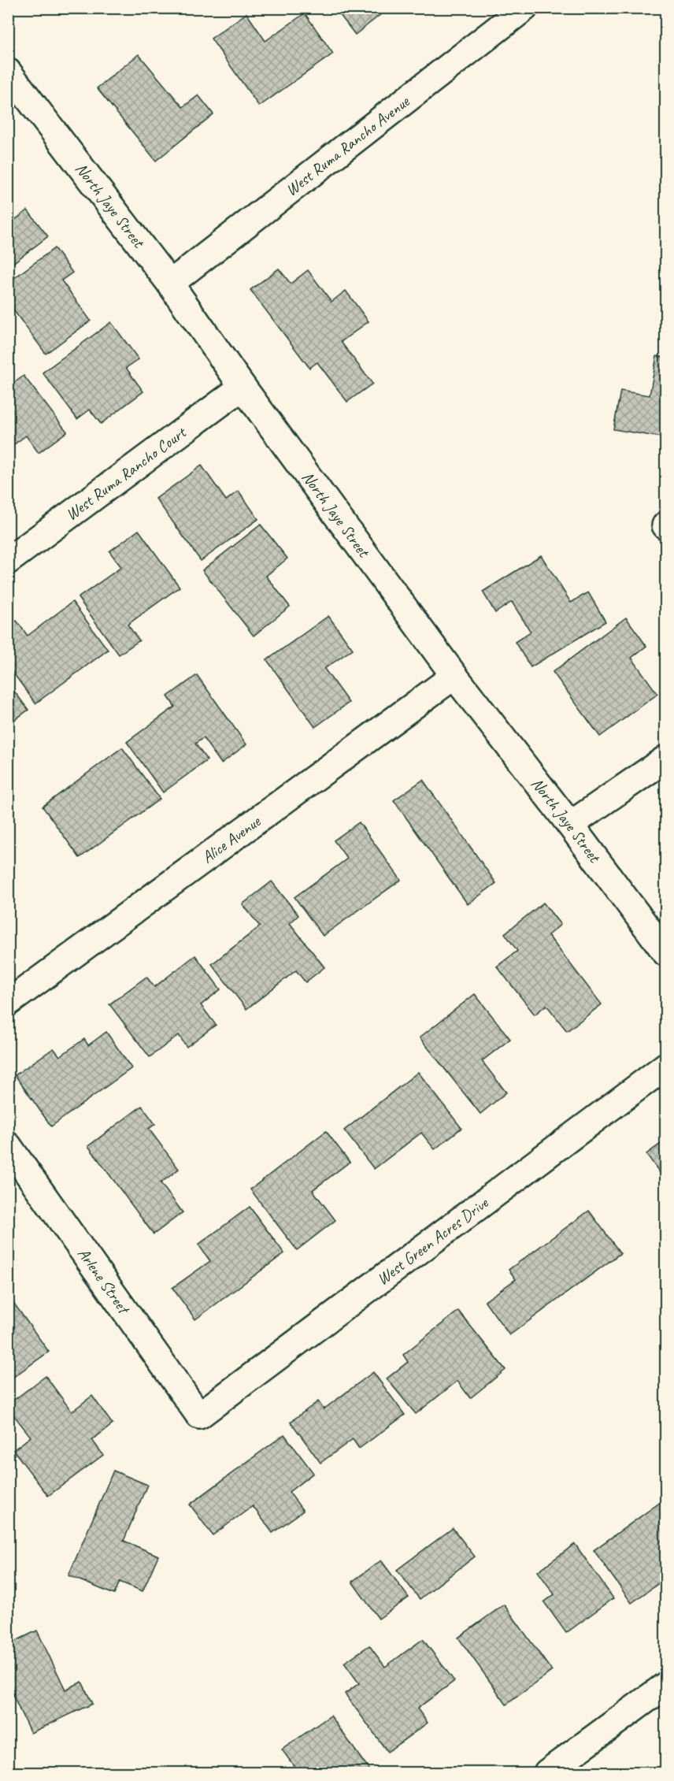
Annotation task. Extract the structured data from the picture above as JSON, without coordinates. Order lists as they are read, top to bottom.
{
  "streets": {
    "street": [
      "West Ruma Rancho Avenue",
      "North Jaye Street",
      "West Ruma Rancho Court",
      "Alice Avenue",
      "West Green Acres Drive",
      "Arlene Street"
    ]
  },
  "crossings": [
    ["West Ruma Rancho Avenue", "North Jaye Street"],
    ["North Jaye Street", "West Ruma Rancho Court"],
    ["North Jaye Street", "Alice Avenue"],
    ["West Green Acres Drive", "Arlene Street"]
  ]
}
